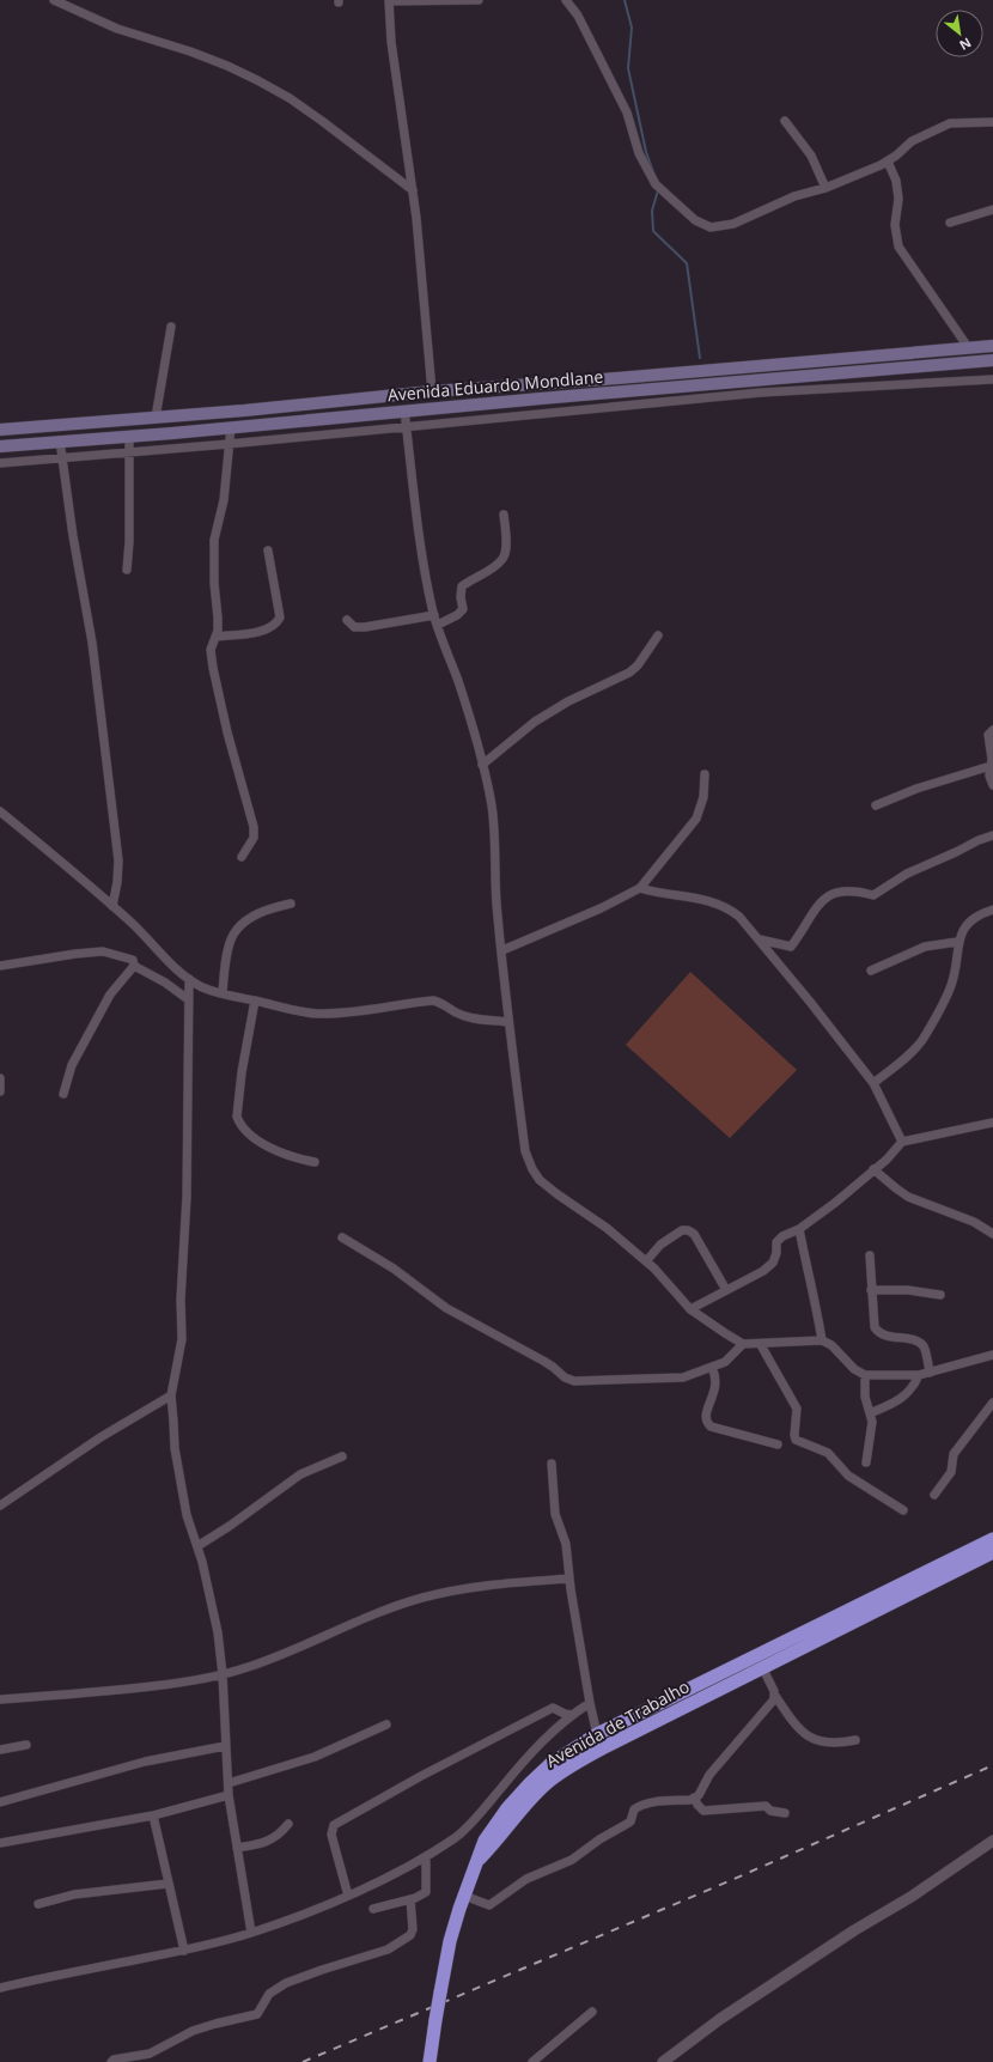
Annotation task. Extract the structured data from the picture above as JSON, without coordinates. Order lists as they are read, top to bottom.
{
  "streets": {
    "highway": ["Avenida de Trabalho"],
    "main road": ["Avenida Eduardo Mondlane"]
  },
  "north": "bottom right"
}
